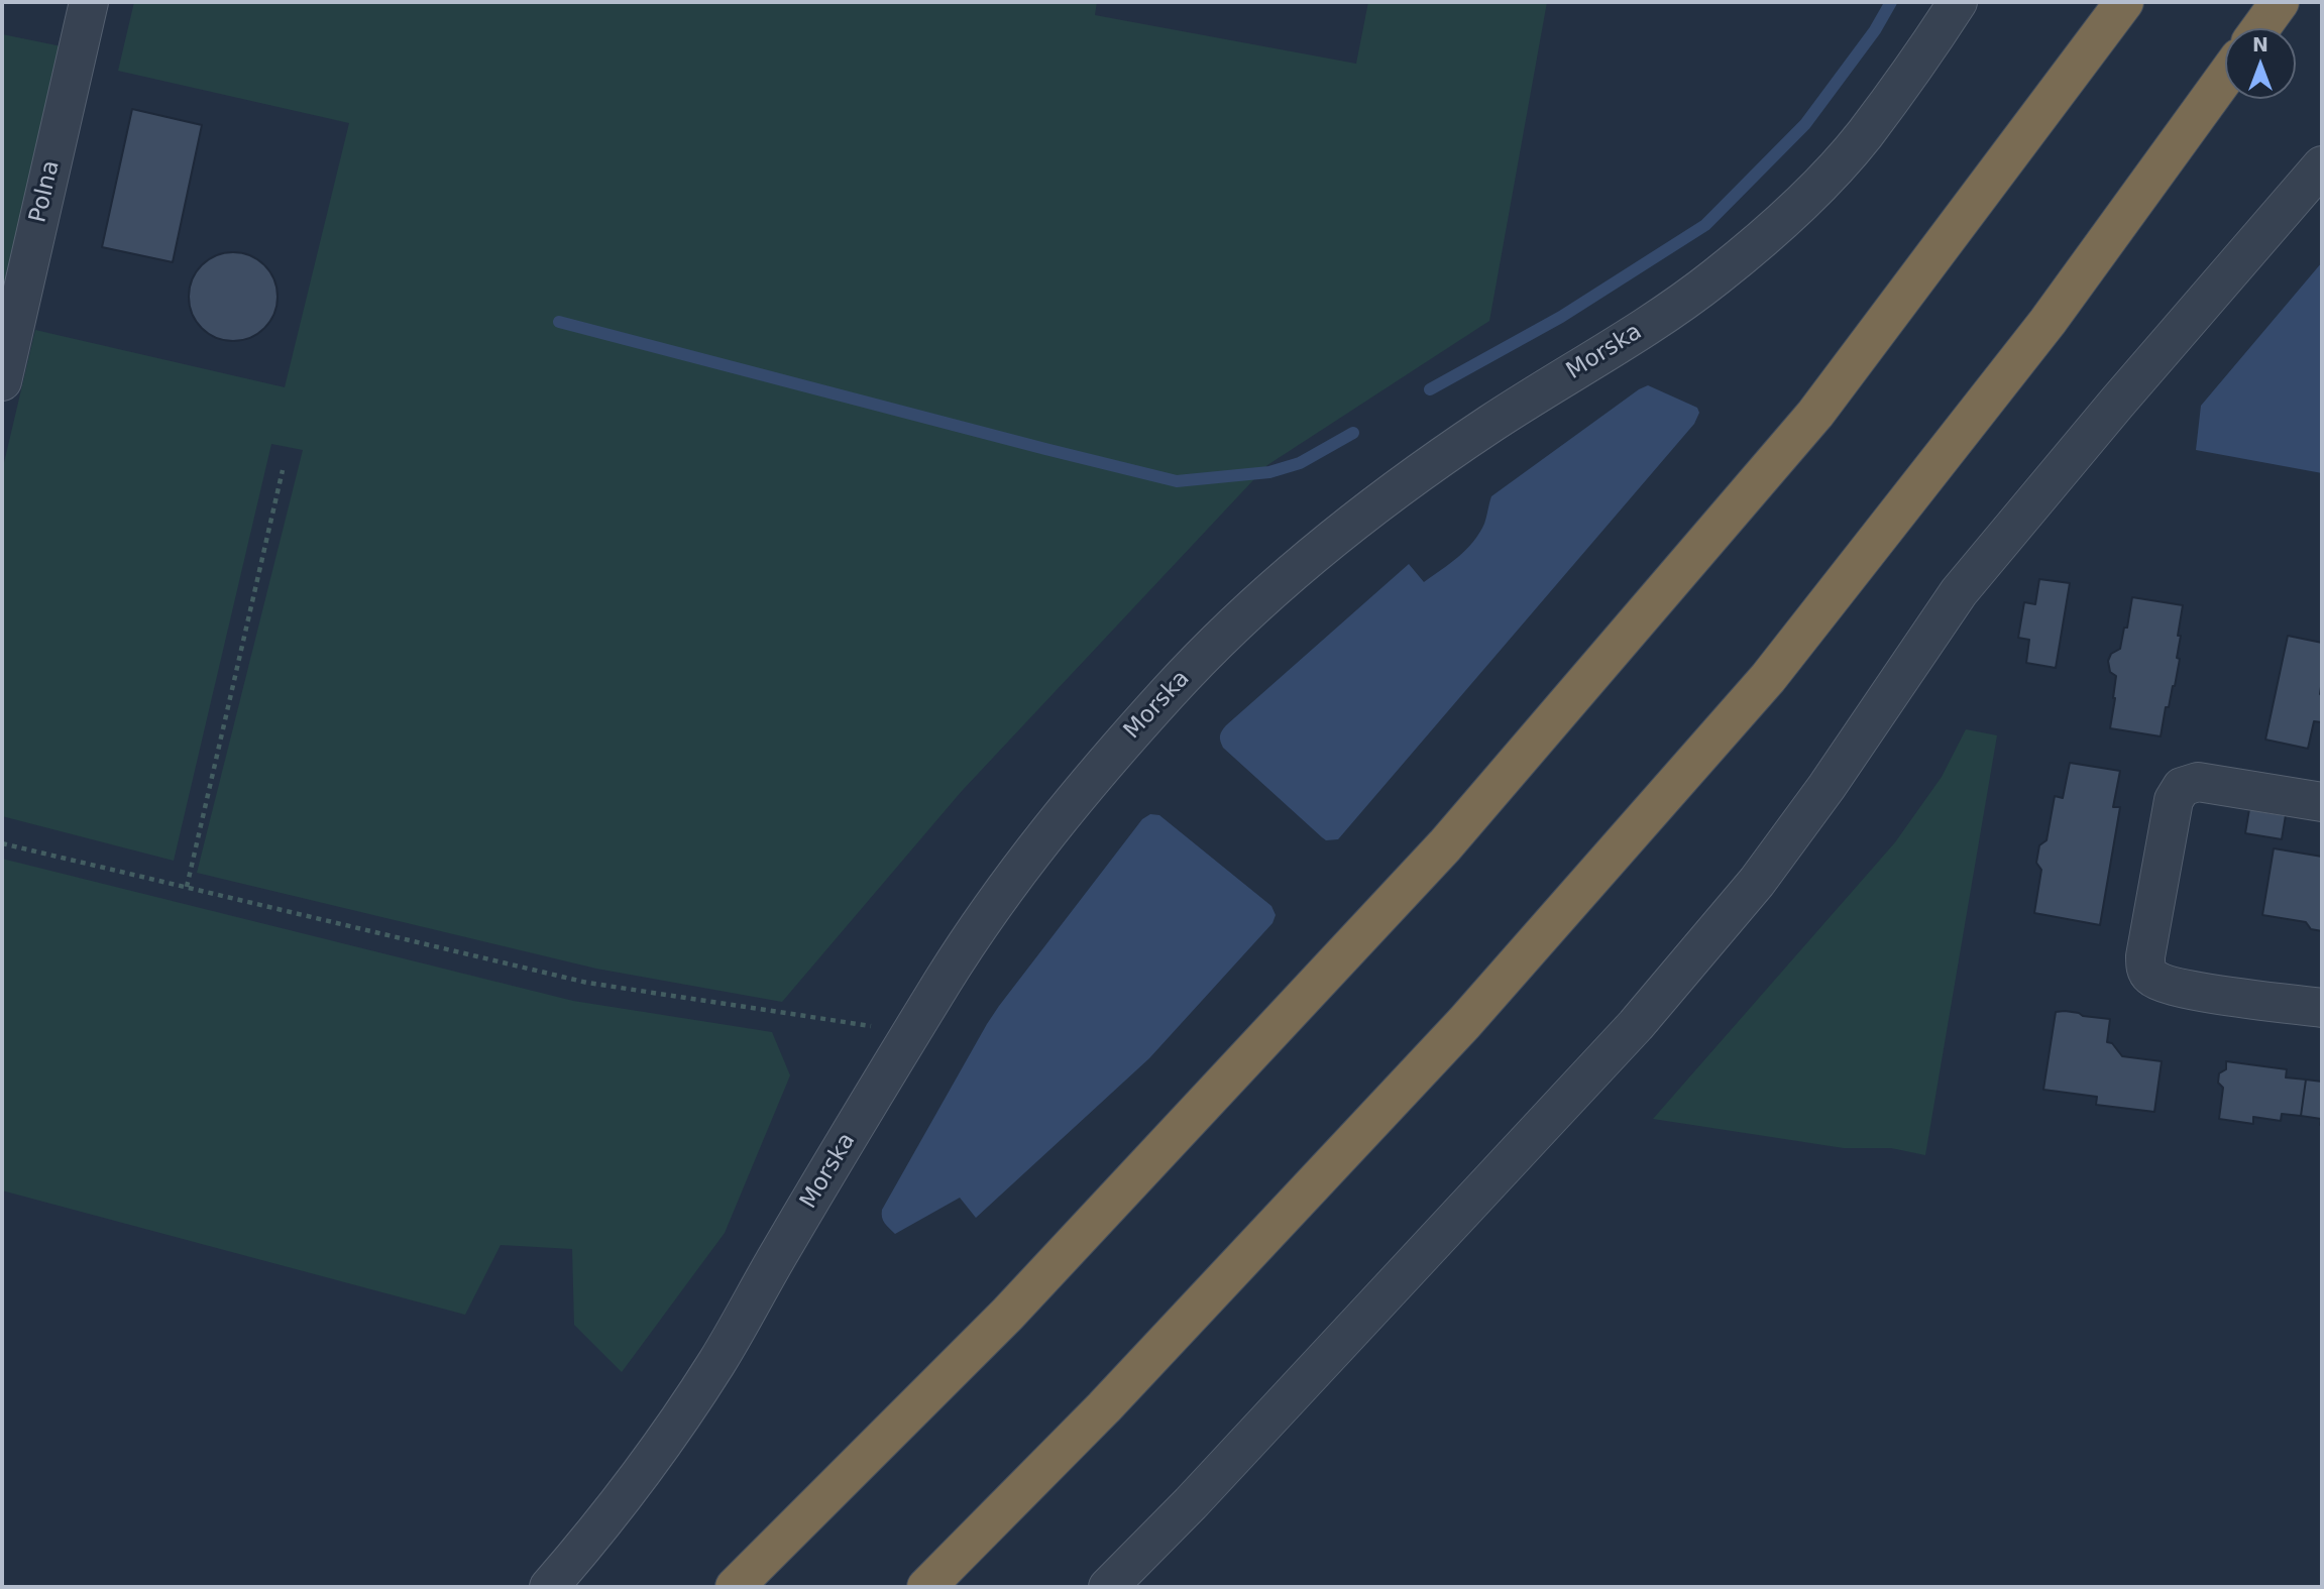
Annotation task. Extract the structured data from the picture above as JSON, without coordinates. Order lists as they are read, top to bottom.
{
  "streets": {
    "street": ["Polna", "Morska"]
  },
  "north": "top"
}
